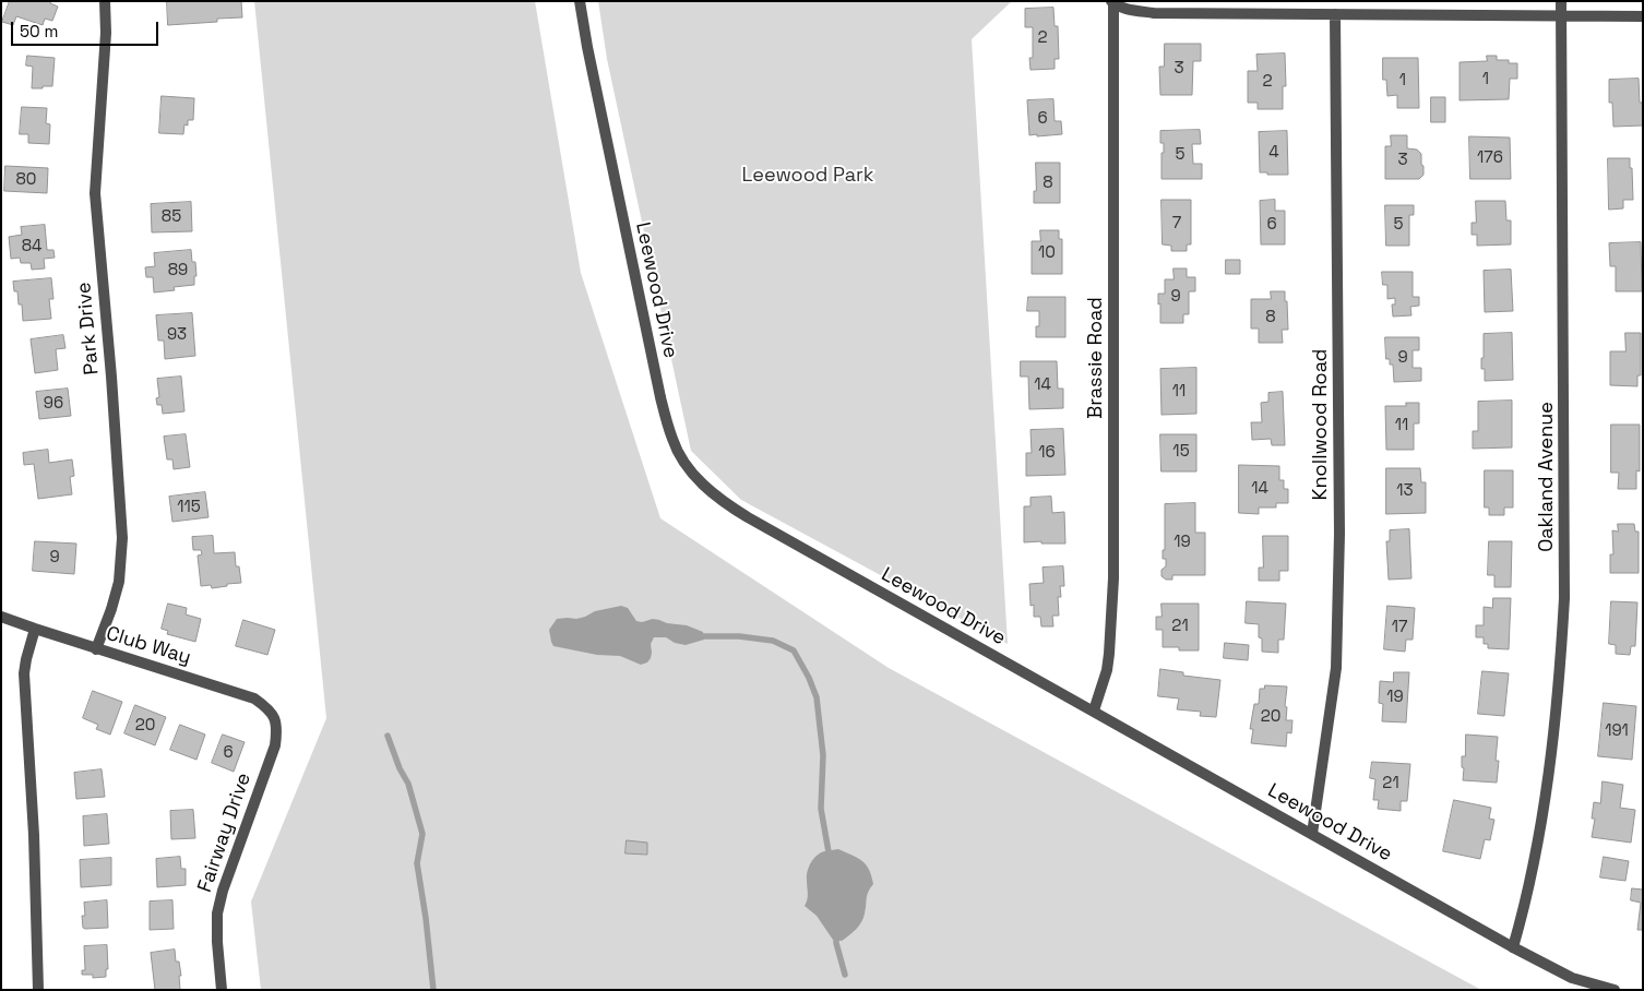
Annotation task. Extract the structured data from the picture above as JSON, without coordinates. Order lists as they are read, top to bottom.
{
  "streets": {
    "street": [
      "Leewood Drive",
      "Park Drive",
      "Brassie Road",
      "Knollwood Road",
      "Oakland Avenue",
      "Club Way",
      "Fairway Drive"
    ]
  },
  "crossings": [
    ["Leewood Drive", "Brassie Road"],
    ["Leewood Drive", "Knollwood Road"],
    ["Leewood Drive", "Oakland Avenue"],
    ["Park Drive", "Club Way"],
    ["Club Way", "Fairway Drive"]
  ],
  "parks": ["Leewood Park"],
  "house_numbers": [
    "2",
    "3",
    "1",
    "1",
    "2",
    "6",
    "4",
    "5",
    "176",
    "3",
    "80",
    "8",
    "85",
    "7",
    "6",
    "5",
    "84",
    "10",
    "89",
    "9",
    "8",
    "93",
    "9",
    "14",
    "11",
    "96",
    "11",
    "15",
    "16",
    "14",
    "13",
    "115",
    "19",
    "9",
    "21",
    "17",
    "19",
    "20",
    "20",
    "191",
    "6",
    "21"
  ],
  "scale_bar": "50 m"
}
